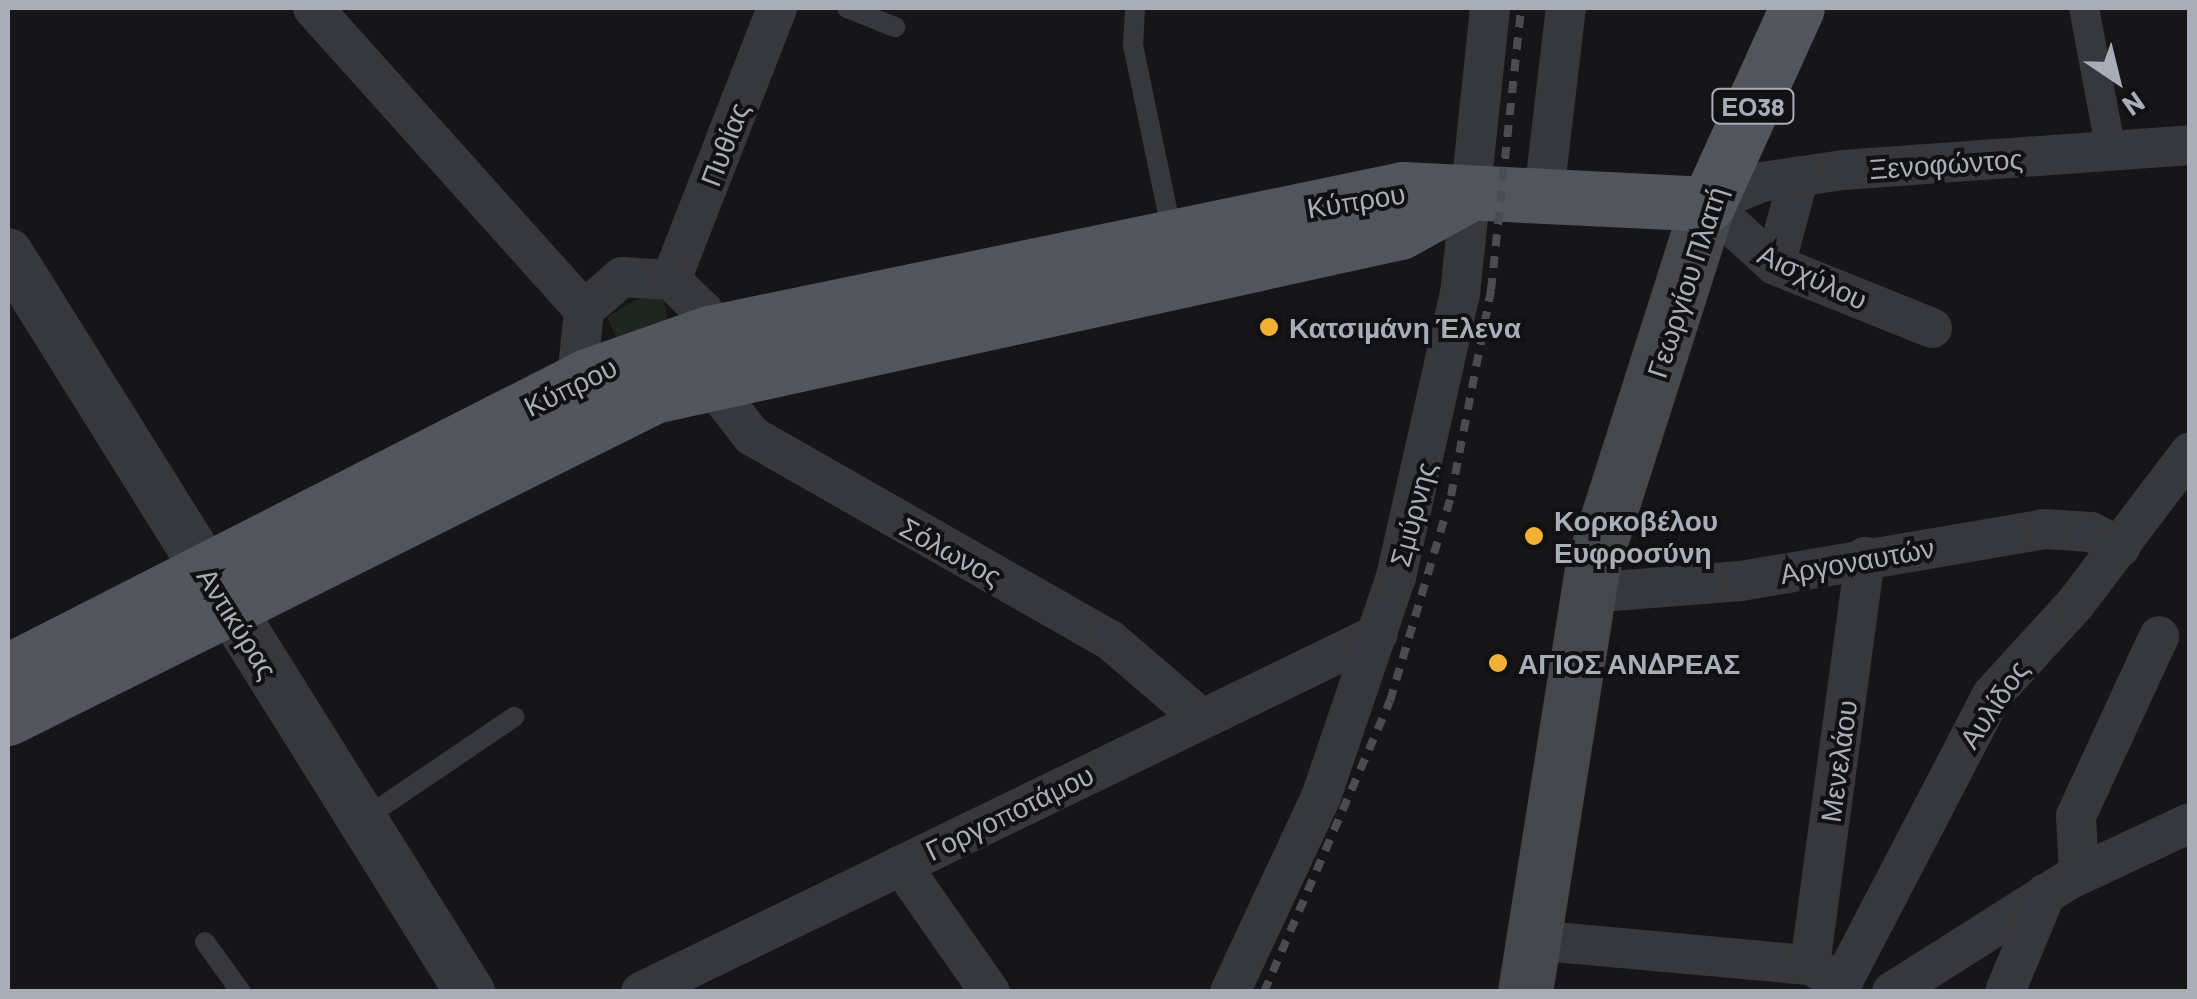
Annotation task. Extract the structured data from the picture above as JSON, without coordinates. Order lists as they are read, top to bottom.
{
  "streets": {
    "main road": ["ΕΟ38", "Κύπρου", "Γεωργίου Πλατή"],
    "street": [
      "Πυθίας",
      "Ξενοφώντος",
      "Αισχύλου",
      "Σμύρνης",
      "Σόλωνος",
      "Αργοναυτών",
      "Αντικύρας",
      "Αυλίδος",
      "Μενελάου",
      "Γοργοποτάμου"
    ]
  },
  "crossings": [
    ["Πυθίας", "Σόλωνος"],
    ["Ξενοφώντος", "Αισχύλου"],
    ["Ξενοφώντος", "Γεωργίου Πλατή"],
    ["Κύπρου", "Σμύρνης"],
    ["Κύπρου", "Σόλωνος"],
    ["Κύπρου", "Αντικύρας"],
    ["Αισχύλου", "Γεωργίου Πλατή"],
    ["Γεωργίου Πλατή", "Αργοναυτών"],
    ["Σμύρνης", "Γοργοποτάμου"],
    ["Σόλωνος", "Γοργοποτάμου"],
    ["Αργοναυτών", "Αυλίδος"],
    ["Αργοναυτών", "Μενελάου"],
    ["Αυλίδος", "Μενελάου"]
  ],
  "places": ["Κατσιμάνη Έλενα", "Κορκοβέλου Ευφροσύνη", "ΑΓΙΟΣ ΑΝΔΡΕΑΣ"],
  "north": "bottom right"
}
